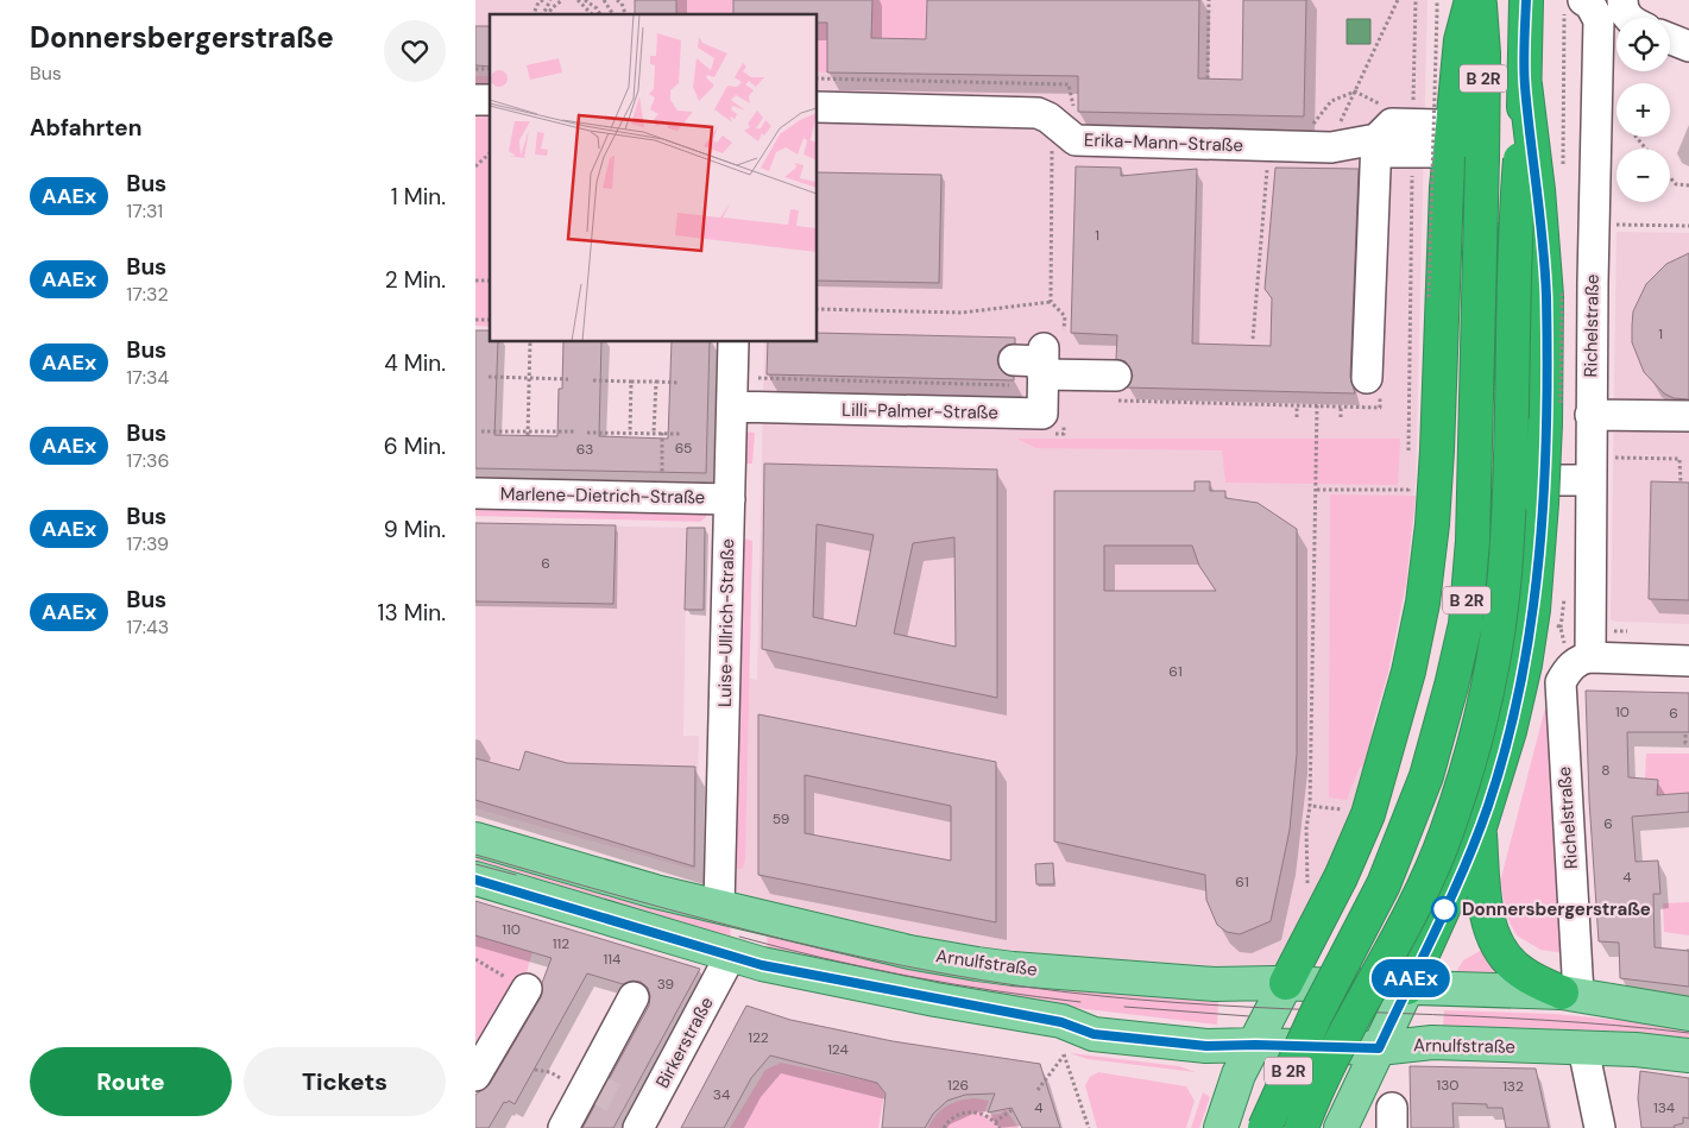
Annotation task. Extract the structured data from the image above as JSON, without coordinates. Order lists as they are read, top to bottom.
{
  "streets": {
    "highway": ["B 2R"],
    "main road": ["Arnulfstraße"],
    "street": [
      "Erika-Mann-Straße",
      "Richelstraße",
      "Lilli-Palmer-Straße",
      "Marlene-Dietrich-Straße",
      "Luise-Ullrich-Straße",
      "Birkerstraße"
    ]
  },
  "crossings": [
    ["Richelstraße", "Arnulfstraße"],
    ["Lilli-Palmer-Straße", "Luise-Ullrich-Straße"],
    ["Marlene-Dietrich-Straße", "Luise-Ullrich-Straße"],
    ["Luise-Ullrich-Straße", "Arnulfstraße"],
    ["Arnulfstraße", "Birkerstraße"]
  ],
  "places": ["Donnersbergerstraße"],
  "lines": ["bus line AAEx"],
  "house_numbers": [
    "1",
    "1",
    "65",
    "63",
    "6",
    "61",
    "10",
    "6",
    "8",
    "59",
    "6",
    "4",
    "61",
    "110",
    "112",
    "114",
    "39",
    "122",
    "124",
    "126",
    "130",
    "132",
    "34",
    "4",
    "134"
  ],
  "page": {
    "heading": [
      ["Donnersbergerstraße", "Bus"],
      "Abfahrten"
    ],
    "on_map": "AAEx",
    "map_buttons": ["+", "−"],
    "list": [
      {
        "mark": "AAEx",
        "name": "Bus",
        "note": "17:31",
        "value": "1 Min."
      },
      {
        "mark": "AAEx",
        "name": "Bus",
        "note": "17:32",
        "value": "2 Min."
      },
      {
        "mark": "AAEx",
        "name": "Bus",
        "note": "17:34",
        "value": "4 Min."
      },
      {
        "mark": "AAEx",
        "name": "Bus",
        "note": "17:36",
        "value": "6 Min."
      },
      {
        "mark": "AAEx",
        "name": "Bus",
        "note": "17:39",
        "value": "9 Min."
      },
      {
        "mark": "AAEx",
        "name": "Bus",
        "note": "17:43",
        "value": "13 Min."
      }
    ],
    "buttons": ["Route", "Tickets"]
  }
}
